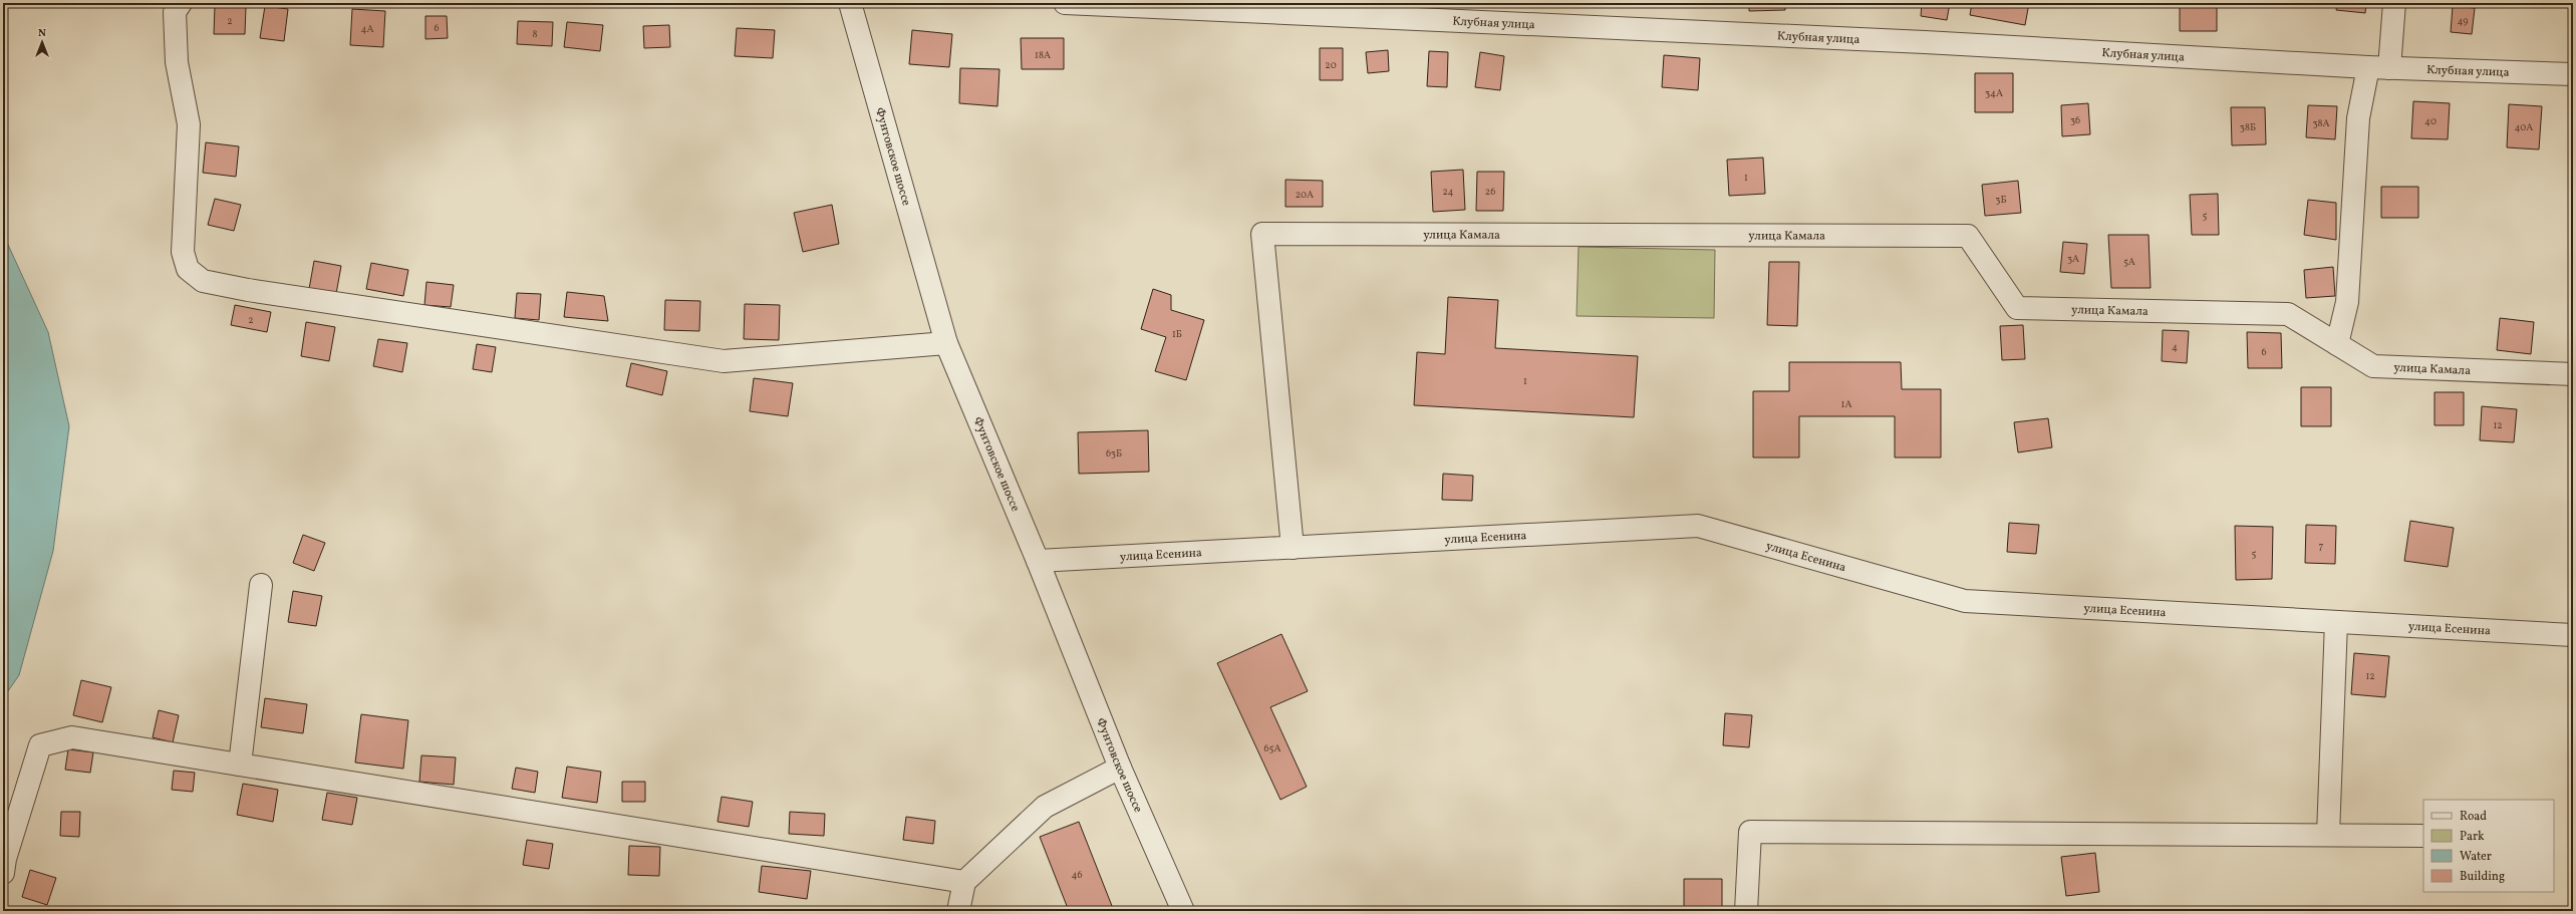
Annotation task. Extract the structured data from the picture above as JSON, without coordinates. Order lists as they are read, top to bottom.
{
  "streets": {
    "street": [
      "Клубная улица",
      "Фунтовское шоссе",
      "улица Камала",
      "улица Есенина"
    ]
  },
  "crossings": [
    ["Фунтовское шоссе", "улица Есенина"],
    ["улица Камала", "улица Есенина"]
  ],
  "house_numbers": [
    "2",
    "49",
    "6",
    "4А",
    "8",
    "18А",
    "20",
    "34А",
    "36",
    "40",
    "38А",
    "38Б",
    "40А",
    "1",
    "24",
    "26",
    "20А",
    "3Б",
    "5",
    "3А",
    "5А",
    "2",
    "1Б",
    "4",
    "6",
    "1",
    "1А",
    "12",
    "63Б",
    "7",
    "5",
    "12",
    "65А",
    "46"
  ],
  "legend": [
    "Road",
    "Park",
    "Water",
    "Building"
  ],
  "north": "top"
}
